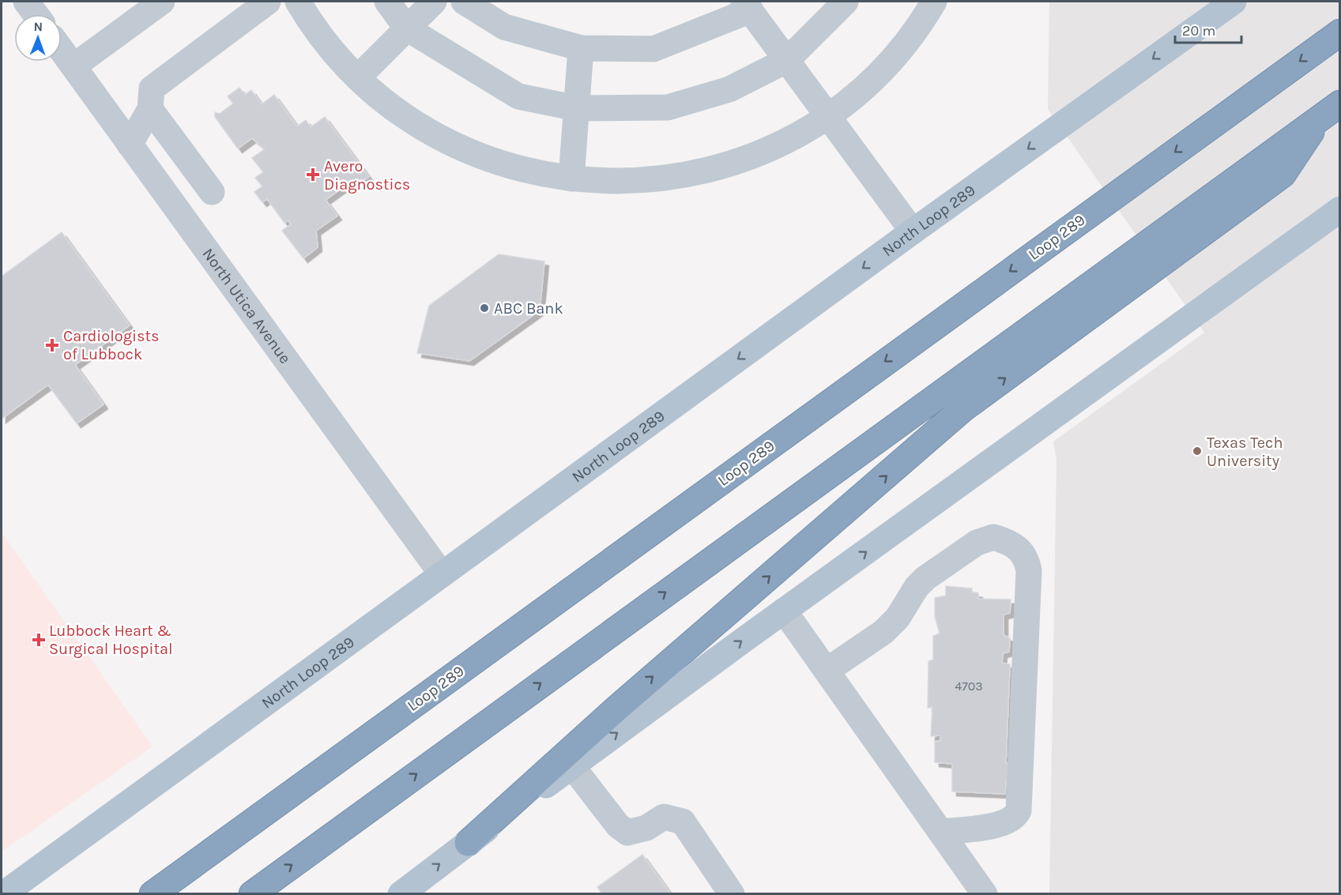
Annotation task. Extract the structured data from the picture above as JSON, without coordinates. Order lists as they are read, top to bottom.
{
  "streets": {
    "highway": ["Loop 289"],
    "main road": ["North Loop 289"],
    "street": ["North Utica Avenue"]
  },
  "crossings": [
    ["North Loop 289", "North Utica Avenue"]
  ],
  "places": {
    "health": ["Avero Diagnostics", "Cardiologists of Lubbock", "Lubbock Heart & Surgical Hospital"],
    "other": ["ABC Bank", "Texas Tech University"]
  },
  "house_numbers": ["4703"],
  "scale_bar": "20 m",
  "north": "top"
}
